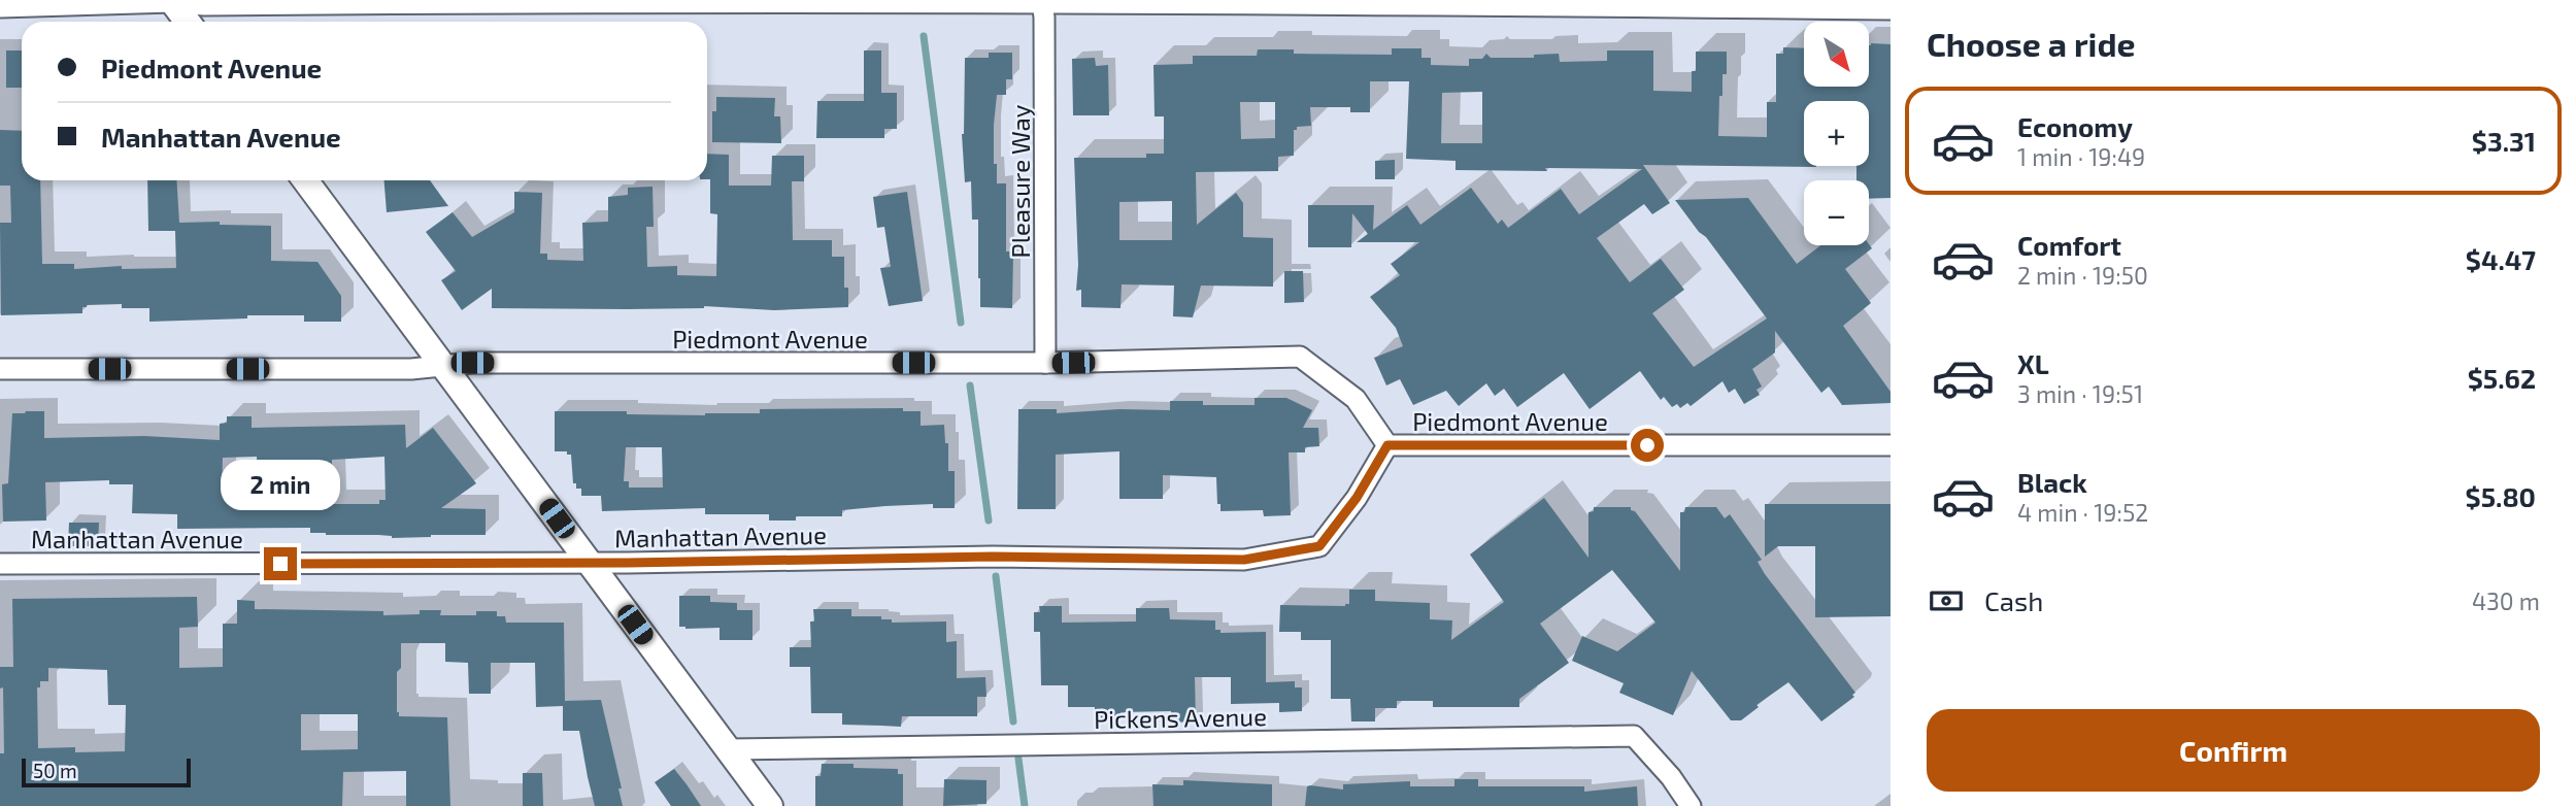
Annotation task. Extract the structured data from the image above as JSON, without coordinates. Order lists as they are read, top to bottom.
{
  "streets": {
    "street": [
      "Pleasure Way",
      "Piedmont Avenue",
      "Manhattan Avenue",
      "Pickens Avenue"
    ]
  },
  "crossings": [
    ["Pleasure Way", "Piedmont Avenue"],
    ["Piedmont Avenue", "Manhattan Avenue"]
  ],
  "scale_bar": "50 m",
  "north": "bottom right",
  "page": {
    "heading": "Choose a ride",
    "map_buttons": ["+", "−"],
    "banner": ["Piedmont Avenue", "Manhattan Avenue"],
    "list": [
      {
        "name": "Economy",
        "note": "1 min · 19:49",
        "value": "$3.31"
      },
      {
        "name": "Comfort",
        "note": "2 min · 19:50",
        "value": "$4.47"
      },
      {
        "name": "XL",
        "note": "3 min · 19:51",
        "value": "$5.62"
      },
      {
        "name": "Black",
        "note": "4 min · 19:52",
        "value": "$5.80"
      }
    ],
    "bubble": "2 min",
    "pay": ["Cash", "430 m"],
    "buttons": "Confirm",
    "scale": "50 m"
  }
}
